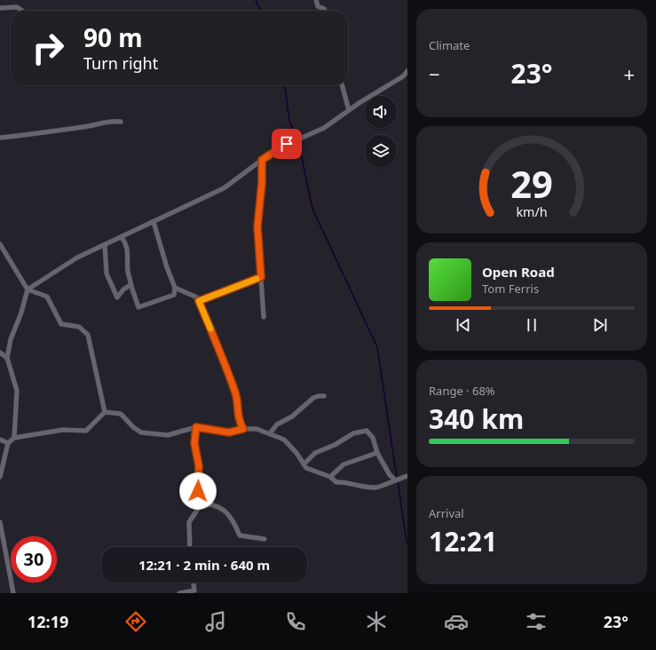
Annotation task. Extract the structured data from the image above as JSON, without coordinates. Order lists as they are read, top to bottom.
{
  "page": {
    "tile": [
      "Climate",
      ["Range · 68%", "340 km"],
      ["Arrival", "12:21"]
    ],
    "turn": ["90 m", "Turn right"],
    "heat": ["−", "23°", "+"],
    "song": ["Open Road", "Tom Ferris"],
    "limit": "30",
    "trip": "12:21 · 2 min · 640 m",
    "tabs": ["12:19", "23°"],
    "gauge": ["29", "km/h"]
  }
}
